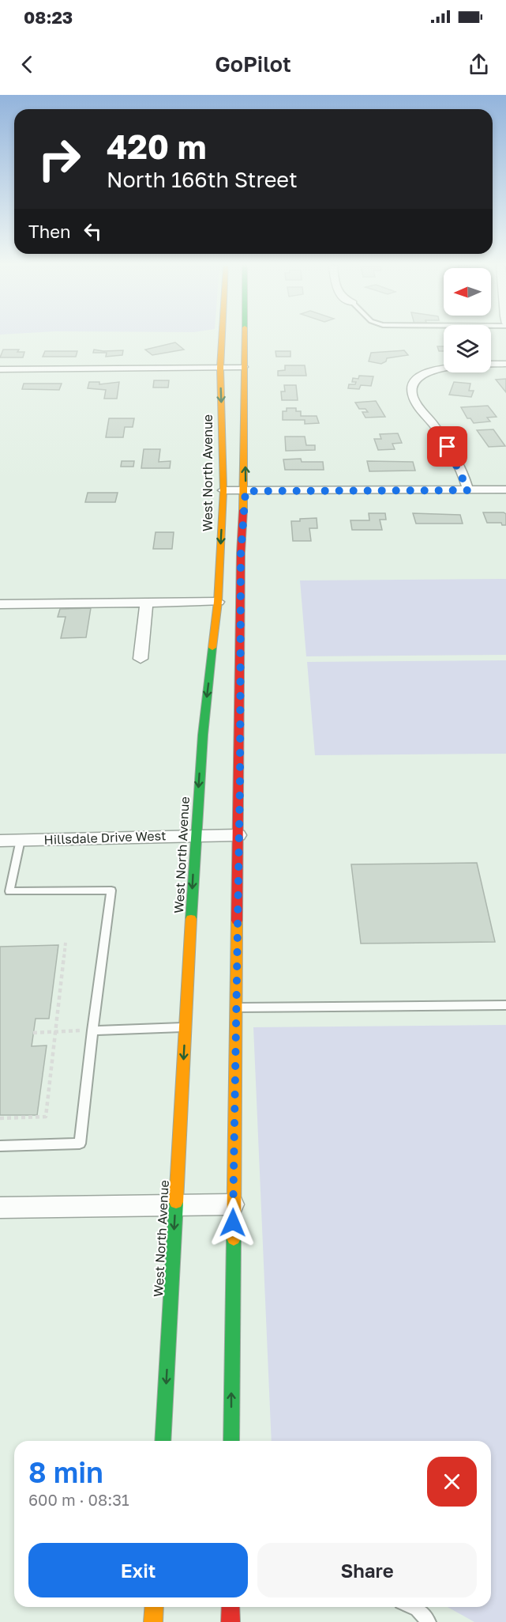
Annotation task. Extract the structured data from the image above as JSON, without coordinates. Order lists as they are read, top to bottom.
{
  "streets": {
    "main road": ["West North Avenue"],
    "street": ["Hillsdale Drive West"]
  },
  "crossings": [
    ["West North Avenue", "Hillsdale Drive West"]
  ],
  "north": "left",
  "page": {
    "status": "08:23",
    "header": "GoPilot",
    "turn": ["420 m", "North 166th Street"],
    "then": "Then",
    "heading": ["8 min", "600 m · 08:31"],
    "buttons": ["Exit", "Share"]
  }
}
